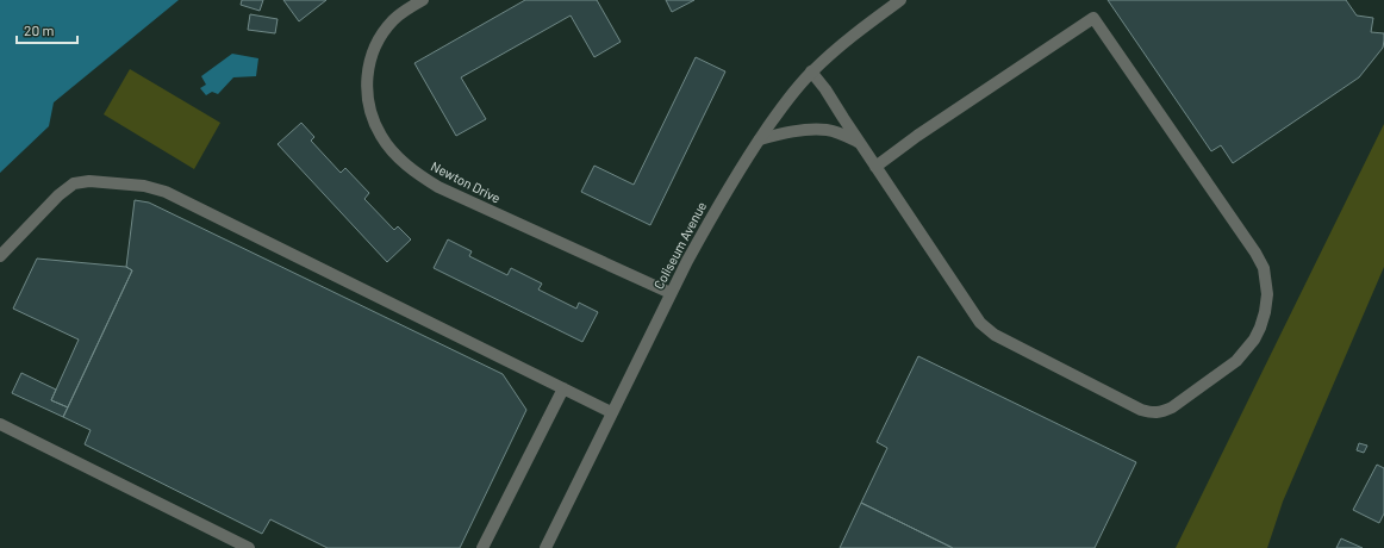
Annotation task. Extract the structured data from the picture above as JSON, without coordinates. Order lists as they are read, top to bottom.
{
  "streets": {
    "street": ["Newton Drive", "Coliseum Avenue"]
  },
  "crossings": [
    ["Newton Drive", "Coliseum Avenue"]
  ],
  "scale_bar": "20 m"
}
